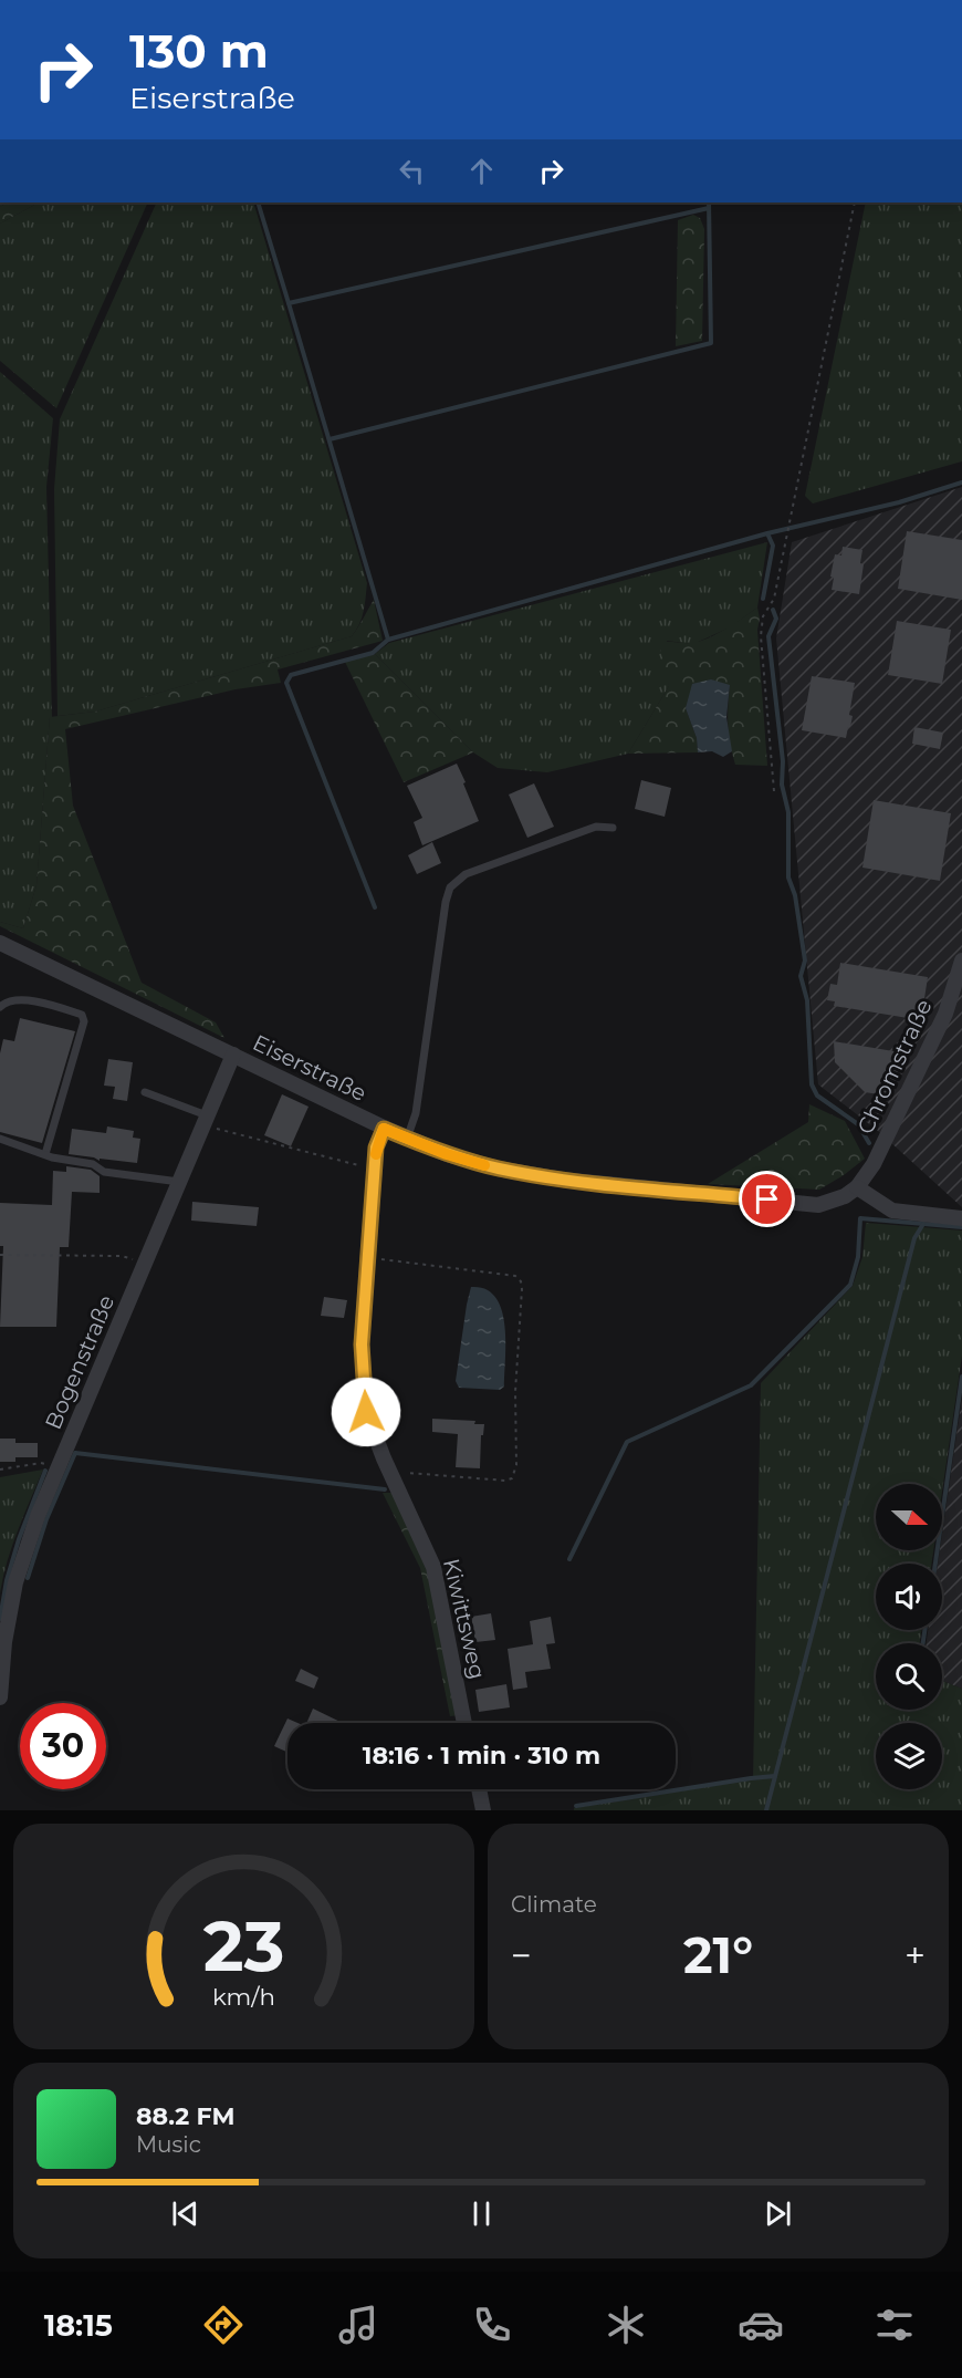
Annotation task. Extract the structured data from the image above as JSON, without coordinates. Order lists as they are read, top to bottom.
{
  "streets": {
    "street": [
      "Chromstraße",
      "Eiserstraße",
      "Bogenstraße",
      "Kiwittsweg"
    ]
  },
  "crossings": [
    ["Chromstraße", "Eiserstraße"],
    ["Eiserstraße", "Bogenstraße"],
    ["Eiserstraße", "Kiwittsweg"]
  ],
  "north": "right",
  "page": {
    "turn": ["130 m", "Eiserstraße"],
    "limit": "30",
    "trip": "18:16 · 1 min · 310 m",
    "tile": "Climate",
    "heat": ["−", "21°", "+"],
    "song": ["88.2 FM", "Music"],
    "tabs": "18:15",
    "gauge": ["23", "km/h"]
  }
}
